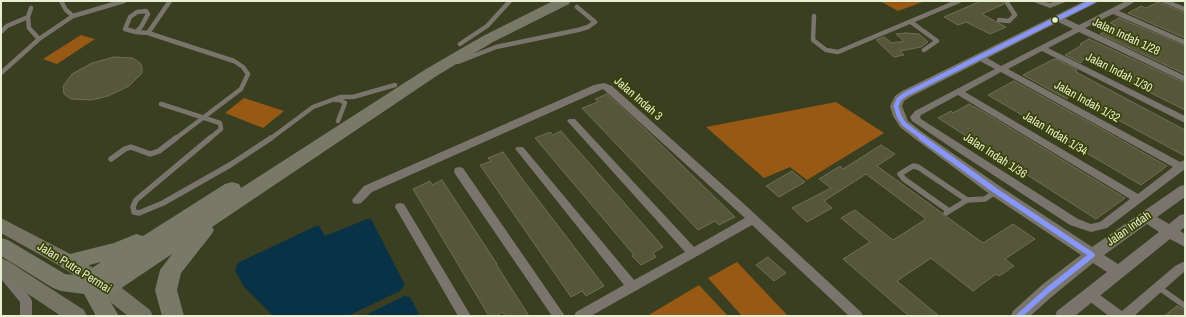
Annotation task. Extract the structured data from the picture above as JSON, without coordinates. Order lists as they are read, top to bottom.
{
  "streets": {
    "main road": ["Jalan Putra Permai"],
    "street": [
      "Jalan Indah 1/28",
      "Jalan Indah 1/30",
      "Jalan Indah 3",
      "Jalan Indah 1/32",
      "Jalan Indah 1/34",
      "Jalan Indah 1/36",
      "Jalan Indah"
    ]
  },
  "crossings": [
    ["Jalan Indah 1/34", "Jalan Indah 1/36"]
  ]
}
